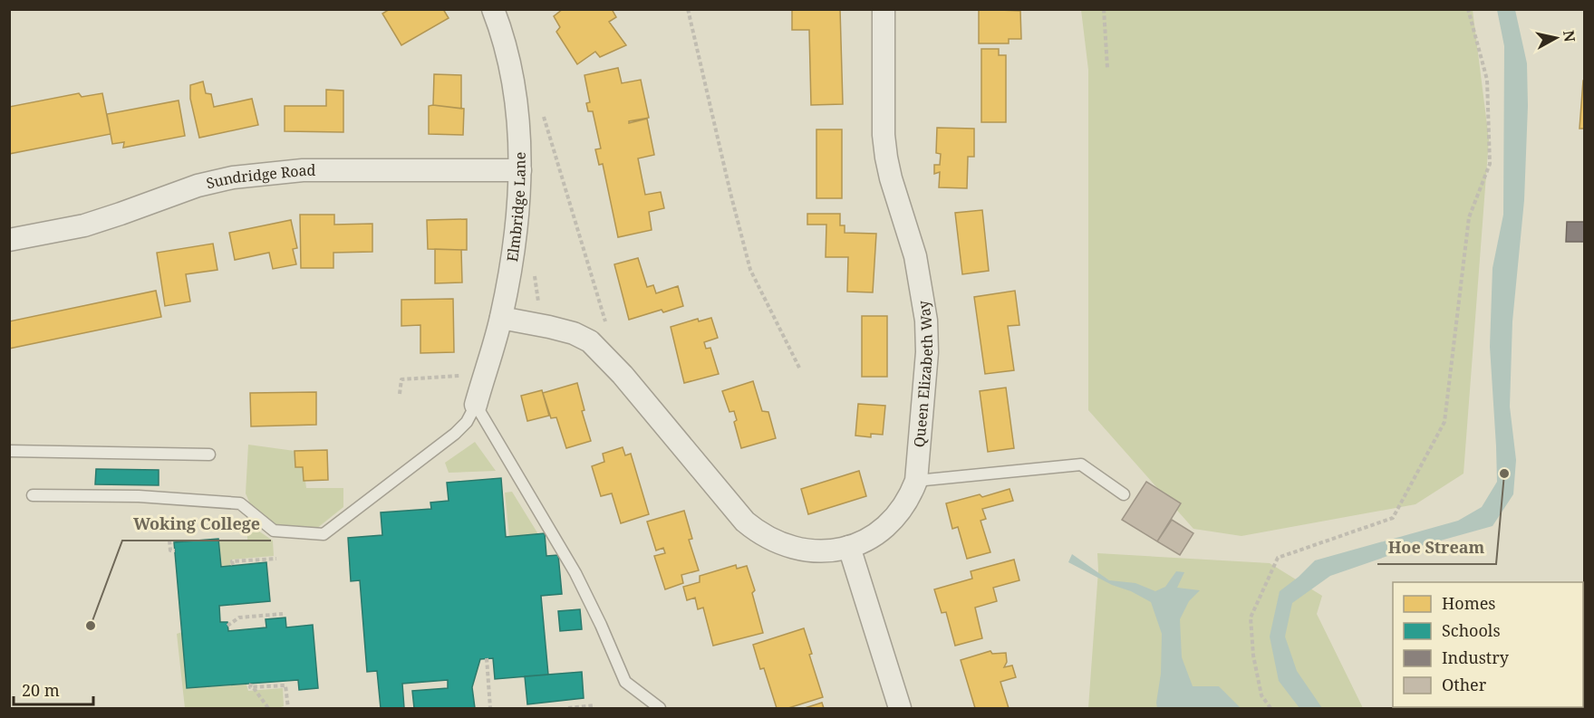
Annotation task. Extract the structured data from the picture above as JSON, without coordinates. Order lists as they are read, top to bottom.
{
  "streets": {
    "street": ["Sundridge Road", "Elmbridge Lane", "Queen Elizabeth Way"]
  },
  "crossings": [
    ["Sundridge Road", "Elmbridge Lane"],
    ["Elmbridge Lane", "Queen Elizabeth Way"]
  ],
  "places": ["Hoe Stream", "Woking College"],
  "legend": [
    "Homes",
    "Schools",
    "Industry",
    "Other"
  ],
  "scale_bar": "20 m",
  "north": "right"
}
